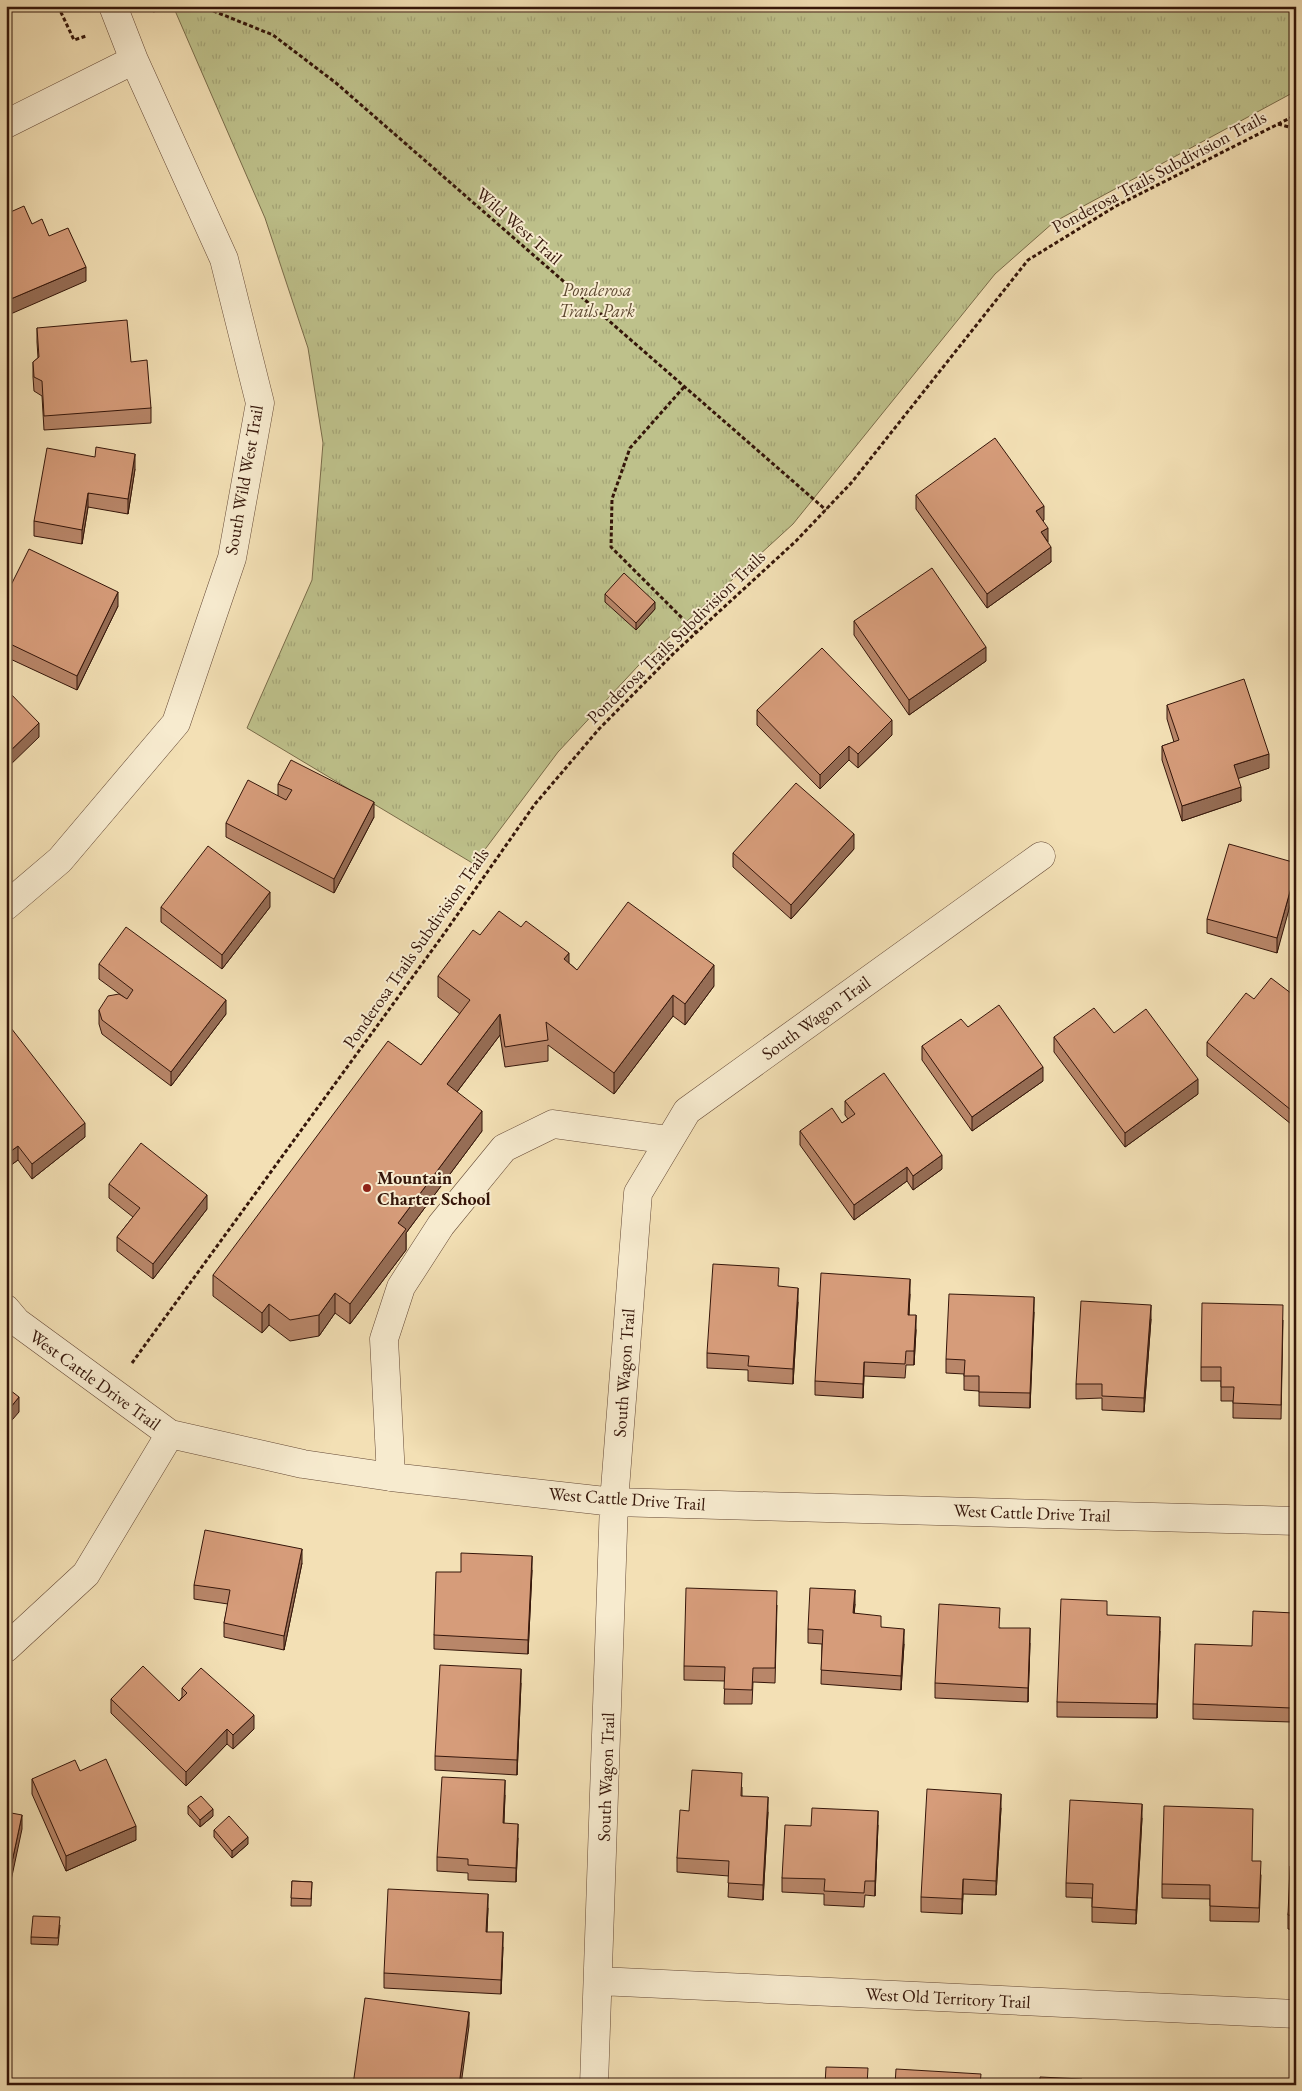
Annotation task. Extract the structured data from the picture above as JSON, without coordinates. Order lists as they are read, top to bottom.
{
  "streets": {
    "street": [
      "South Wild West Trail",
      "South Wagon Trail",
      "West Cattle Drive Trail",
      "West Old Territory Trail"
    ],
    "path": ["Ponderosa Trails Subdivision Trails", "Wild West Trail"]
  },
  "crossings": [
    ["Ponderosa Trails Subdivision Trails", "Wild West Trail"],
    ["Ponderosa Trails Subdivision Trails", "West Cattle Drive Trail"],
    ["South Wagon Trail", "West Cattle Drive Trail"],
    ["South Wagon Trail", "West Old Territory Trail"]
  ],
  "parks": ["Ponderosa Trails Park"],
  "places": ["Mountain Charter School"]
}
